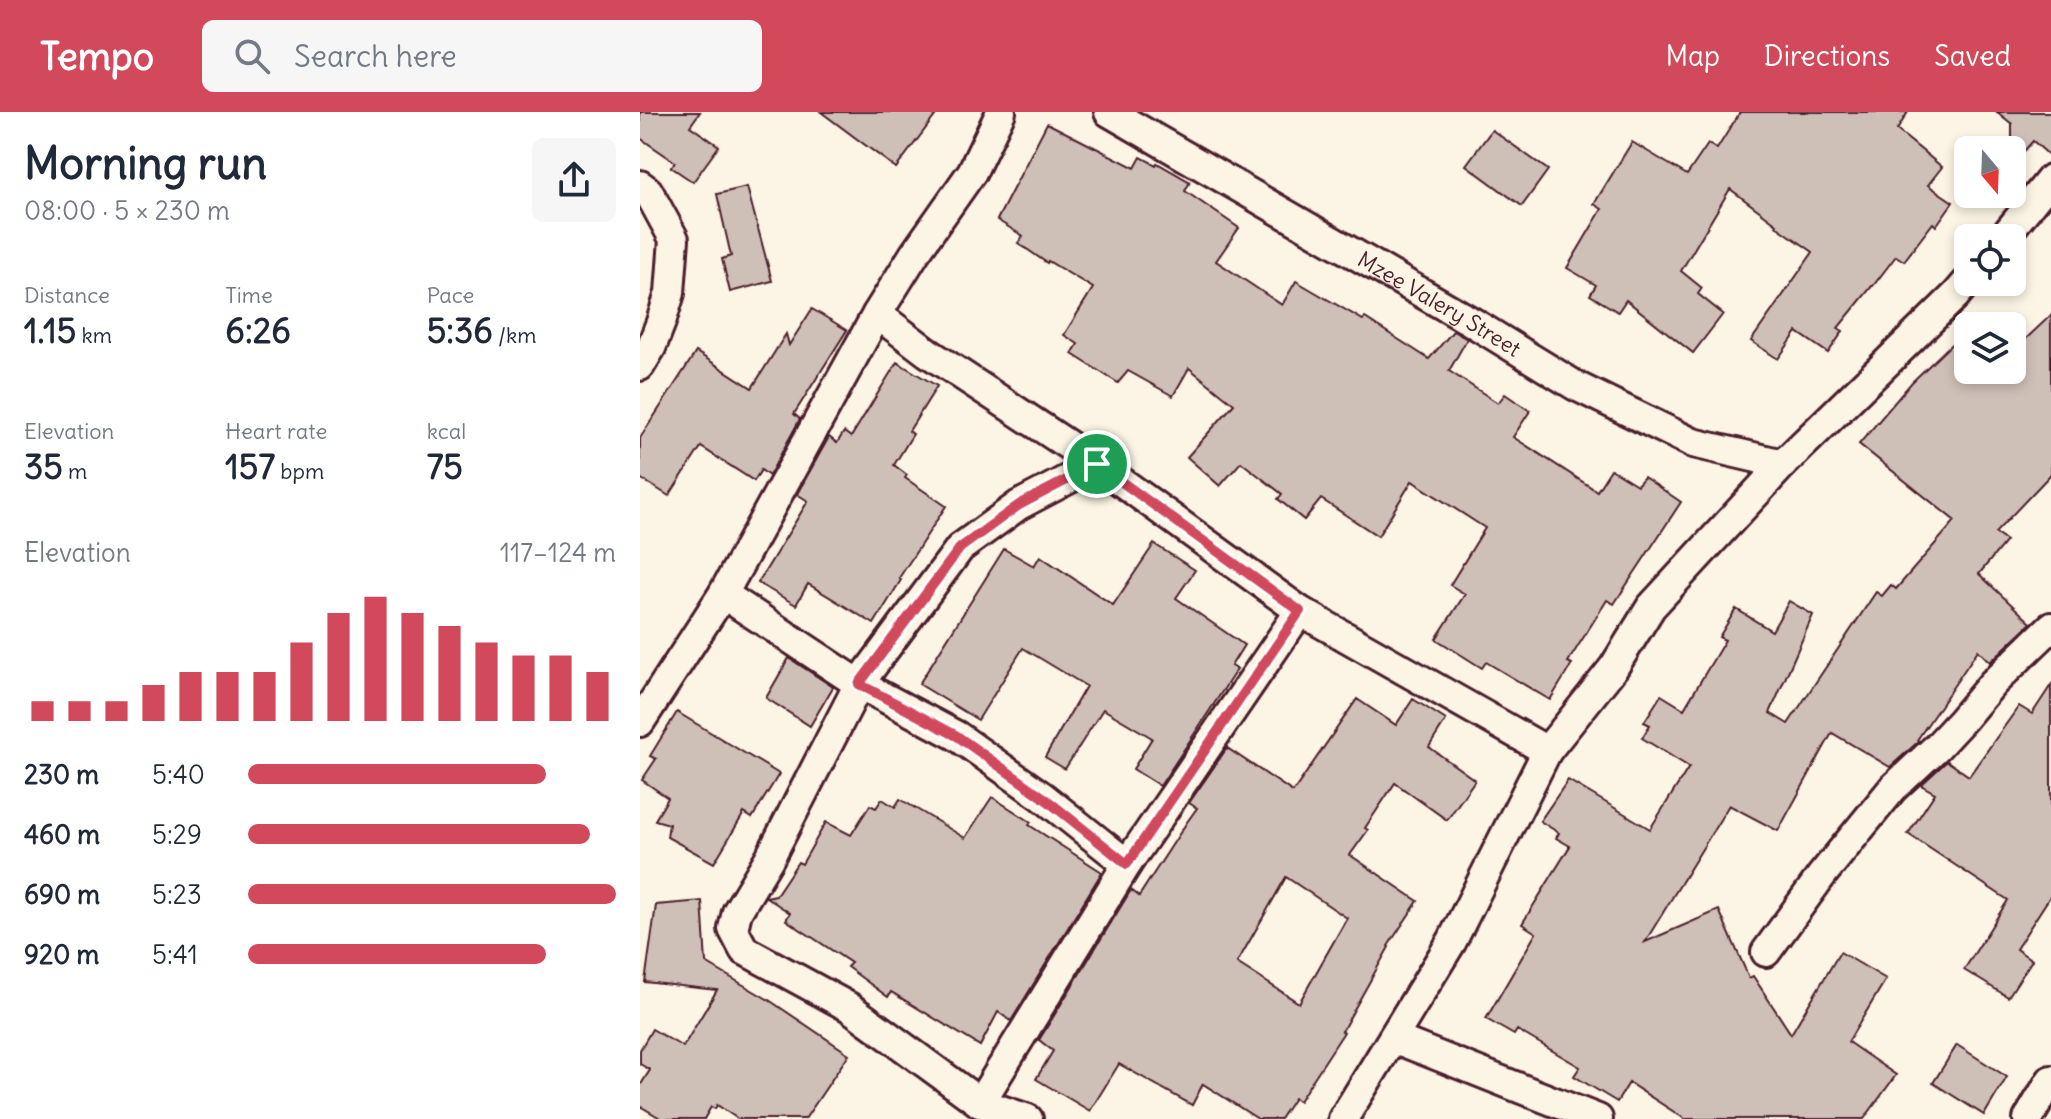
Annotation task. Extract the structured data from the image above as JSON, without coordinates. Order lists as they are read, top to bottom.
{
  "streets": {
    "street": ["Mzee Valery Street"]
  },
  "north": "bottom",
  "page": {
    "header": "Tempo",
    "search": "Search here",
    "nav": ["Map", "Directions", "Saved"],
    "heading": ["Morning run", "08:00 · 5 × 230 m"],
    "stats": [
      ["Distance", "1.15 km"],
      ["Time", "6:26"],
      ["Pace", "5:36 /km"],
      ["Elevation", "35 m"],
      ["Heart rate", "157 bpm"],
      ["kcal", "75"]
    ],
    "chart": ["Elevation", "117–124 m"],
    "list": [
      {
        "name": "230 m",
        "note": "5:40"
      },
      {
        "name": "460 m",
        "note": "5:29"
      },
      {
        "name": "690 m",
        "note": "5:23"
      },
      {
        "name": "920 m",
        "note": "5:41"
      }
    ]
  }
}
